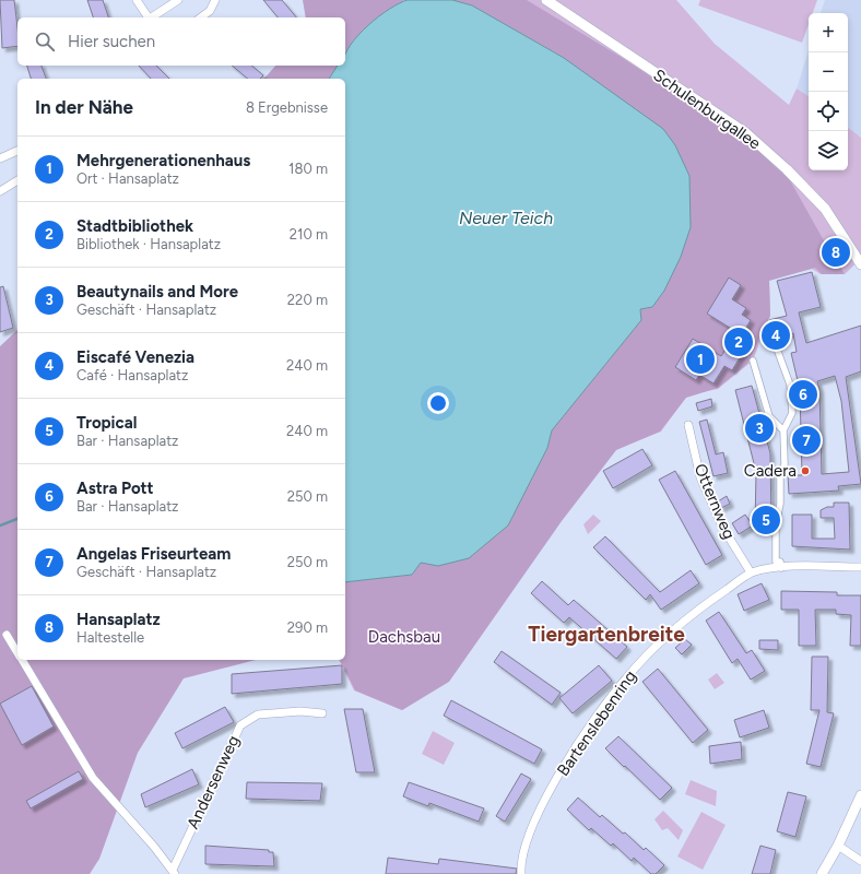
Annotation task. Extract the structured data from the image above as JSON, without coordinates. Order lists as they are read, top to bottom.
{
  "streets": {
    "street": [
      "Schulenburgallee",
      "Otternweg",
      "Bartenslebenring",
      "Andersenweg"
    ]
  },
  "crossings": [
    ["Otternweg", "Bartenslebenring"]
  ],
  "districts": ["Tiergartenbreite"],
  "water": ["Neuer Teich"],
  "parks": ["Dachsbau"],
  "places": ["Cadera"],
  "page": {
    "map_buttons": ["+", "−"],
    "search": "Hier suchen",
    "heading": ["In der Nähe", "8 Ergebnisse"],
    "list": [
      {
        "mark": "1",
        "name": "Mehrgenerationenhaus",
        "note": "Ort · Hansaplatz",
        "value": "180 m"
      },
      {
        "mark": "2",
        "name": "Stadtbibliothek",
        "note": "Bibliothek · Hansaplatz",
        "value": "210 m"
      },
      {
        "mark": "3",
        "name": "Beautynails and More",
        "note": "Geschäft · Hansaplatz",
        "value": "220 m"
      },
      {
        "mark": "4",
        "name": "Eiscafé Venezia",
        "note": "Café · Hansaplatz",
        "value": "240 m"
      },
      {
        "mark": "5",
        "name": "Tropical",
        "note": "Bar · Hansaplatz",
        "value": "240 m"
      },
      {
        "mark": "6",
        "name": "Astra Pott",
        "note": "Bar · Hansaplatz",
        "value": "250 m"
      },
      {
        "mark": "7",
        "name": "Angelas Friseurteam",
        "note": "Geschäft · Hansaplatz",
        "value": "250 m"
      },
      {
        "mark": "8",
        "name": "Hansaplatz",
        "note": "Haltestelle",
        "value": "290 m"
      }
    ],
    "pins": [
      "8",
      "4",
      "2",
      "1",
      "6",
      "3",
      "7",
      "5"
    ]
  }
}
